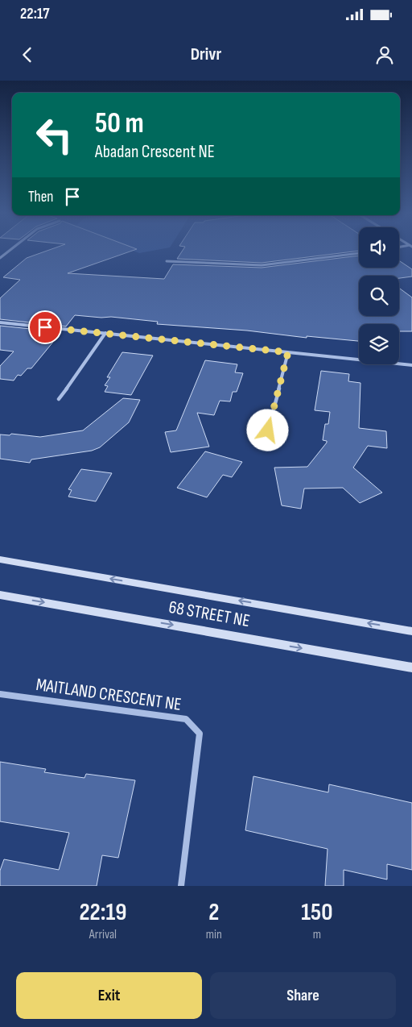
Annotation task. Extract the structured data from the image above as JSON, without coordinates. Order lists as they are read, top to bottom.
{
  "streets": {
    "main road": ["68 STREET NE"],
    "street": ["MAITLAND CRESCENT NE"]
  },
  "page": {
    "status": "22:17",
    "header": "Drivr",
    "turn": ["50 m", "Abadan Crescent NE"],
    "then": "Then",
    "eta": [
      "22:19",
      "Arrival",
      "2",
      "min",
      "150",
      "m"
    ],
    "buttons": ["Exit", "Share"]
  }
}
